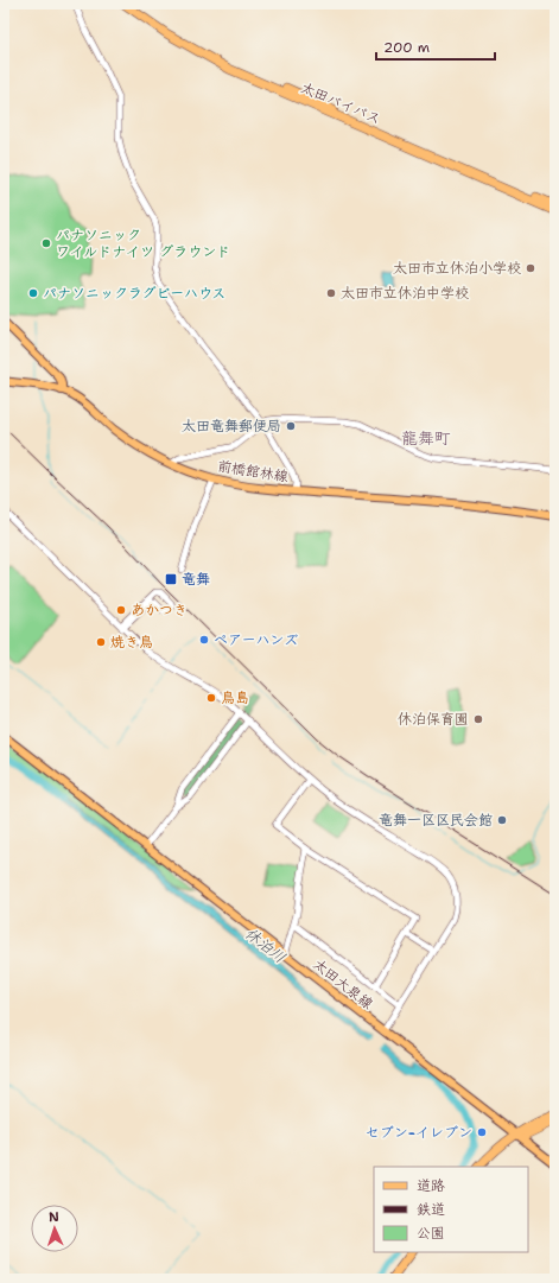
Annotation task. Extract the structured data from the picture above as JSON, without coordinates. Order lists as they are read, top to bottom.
{
  "streets": {
    "highway": ["太田バイパス"],
    "main road": ["前橋館林線", "太田大泉線"]
  },
  "districts": ["龍舞町"],
  "water": ["休泊川"],
  "places": {
    "other": [
      "パナソニック ワイルドナイツ グラウンド",
      "太田市立休泊小学校",
      "パナソニックラグビーハウス",
      "太田市立休泊中学校",
      "太田竜舞郵便局",
      "あかつき",
      "ペアーハンズ",
      "焼き鳥",
      "鳥島",
      "休泊保育園",
      "竜舞一区区民会館",
      "セブン-イレブン"
    ],
    "transit": ["竜舞"]
  },
  "legend": ["道路", "鉄道", "公園"],
  "scale_bar": "200 m",
  "north": "top"
}
